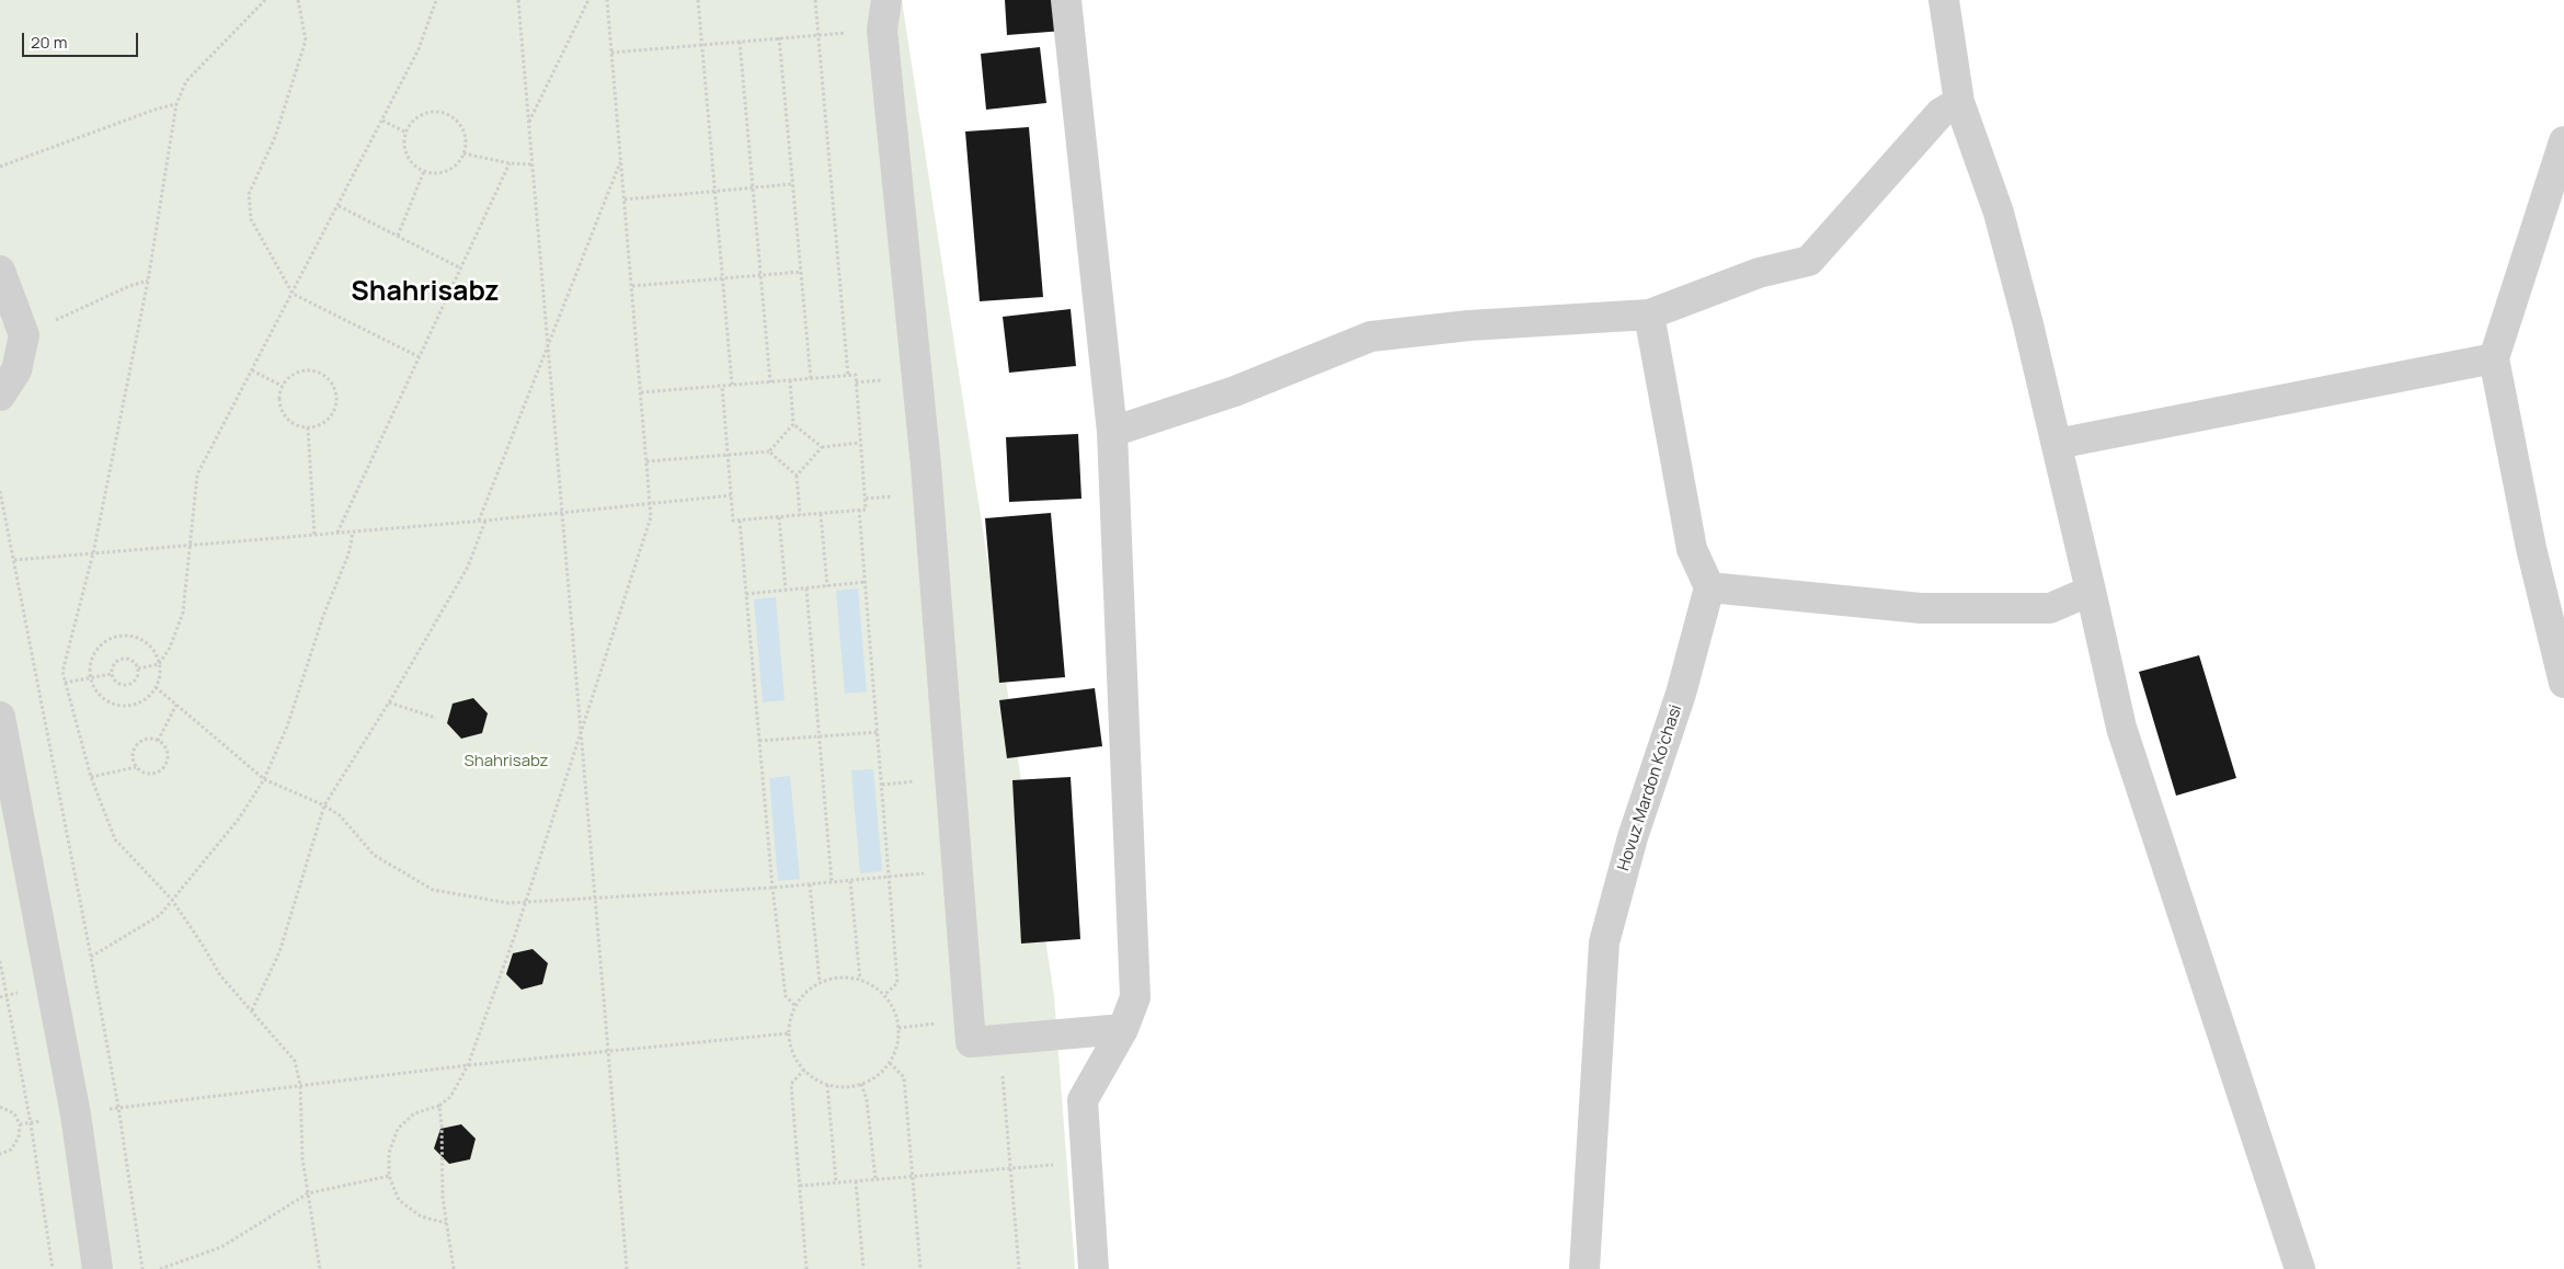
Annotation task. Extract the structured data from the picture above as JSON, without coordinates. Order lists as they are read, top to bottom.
{
  "streets": {
    "street": ["Hovuz Mardon Ko’chasi"]
  },
  "districts": ["Shahrisabz"],
  "parks": ["Shahrisabz"],
  "scale_bar": "20 m"
}
